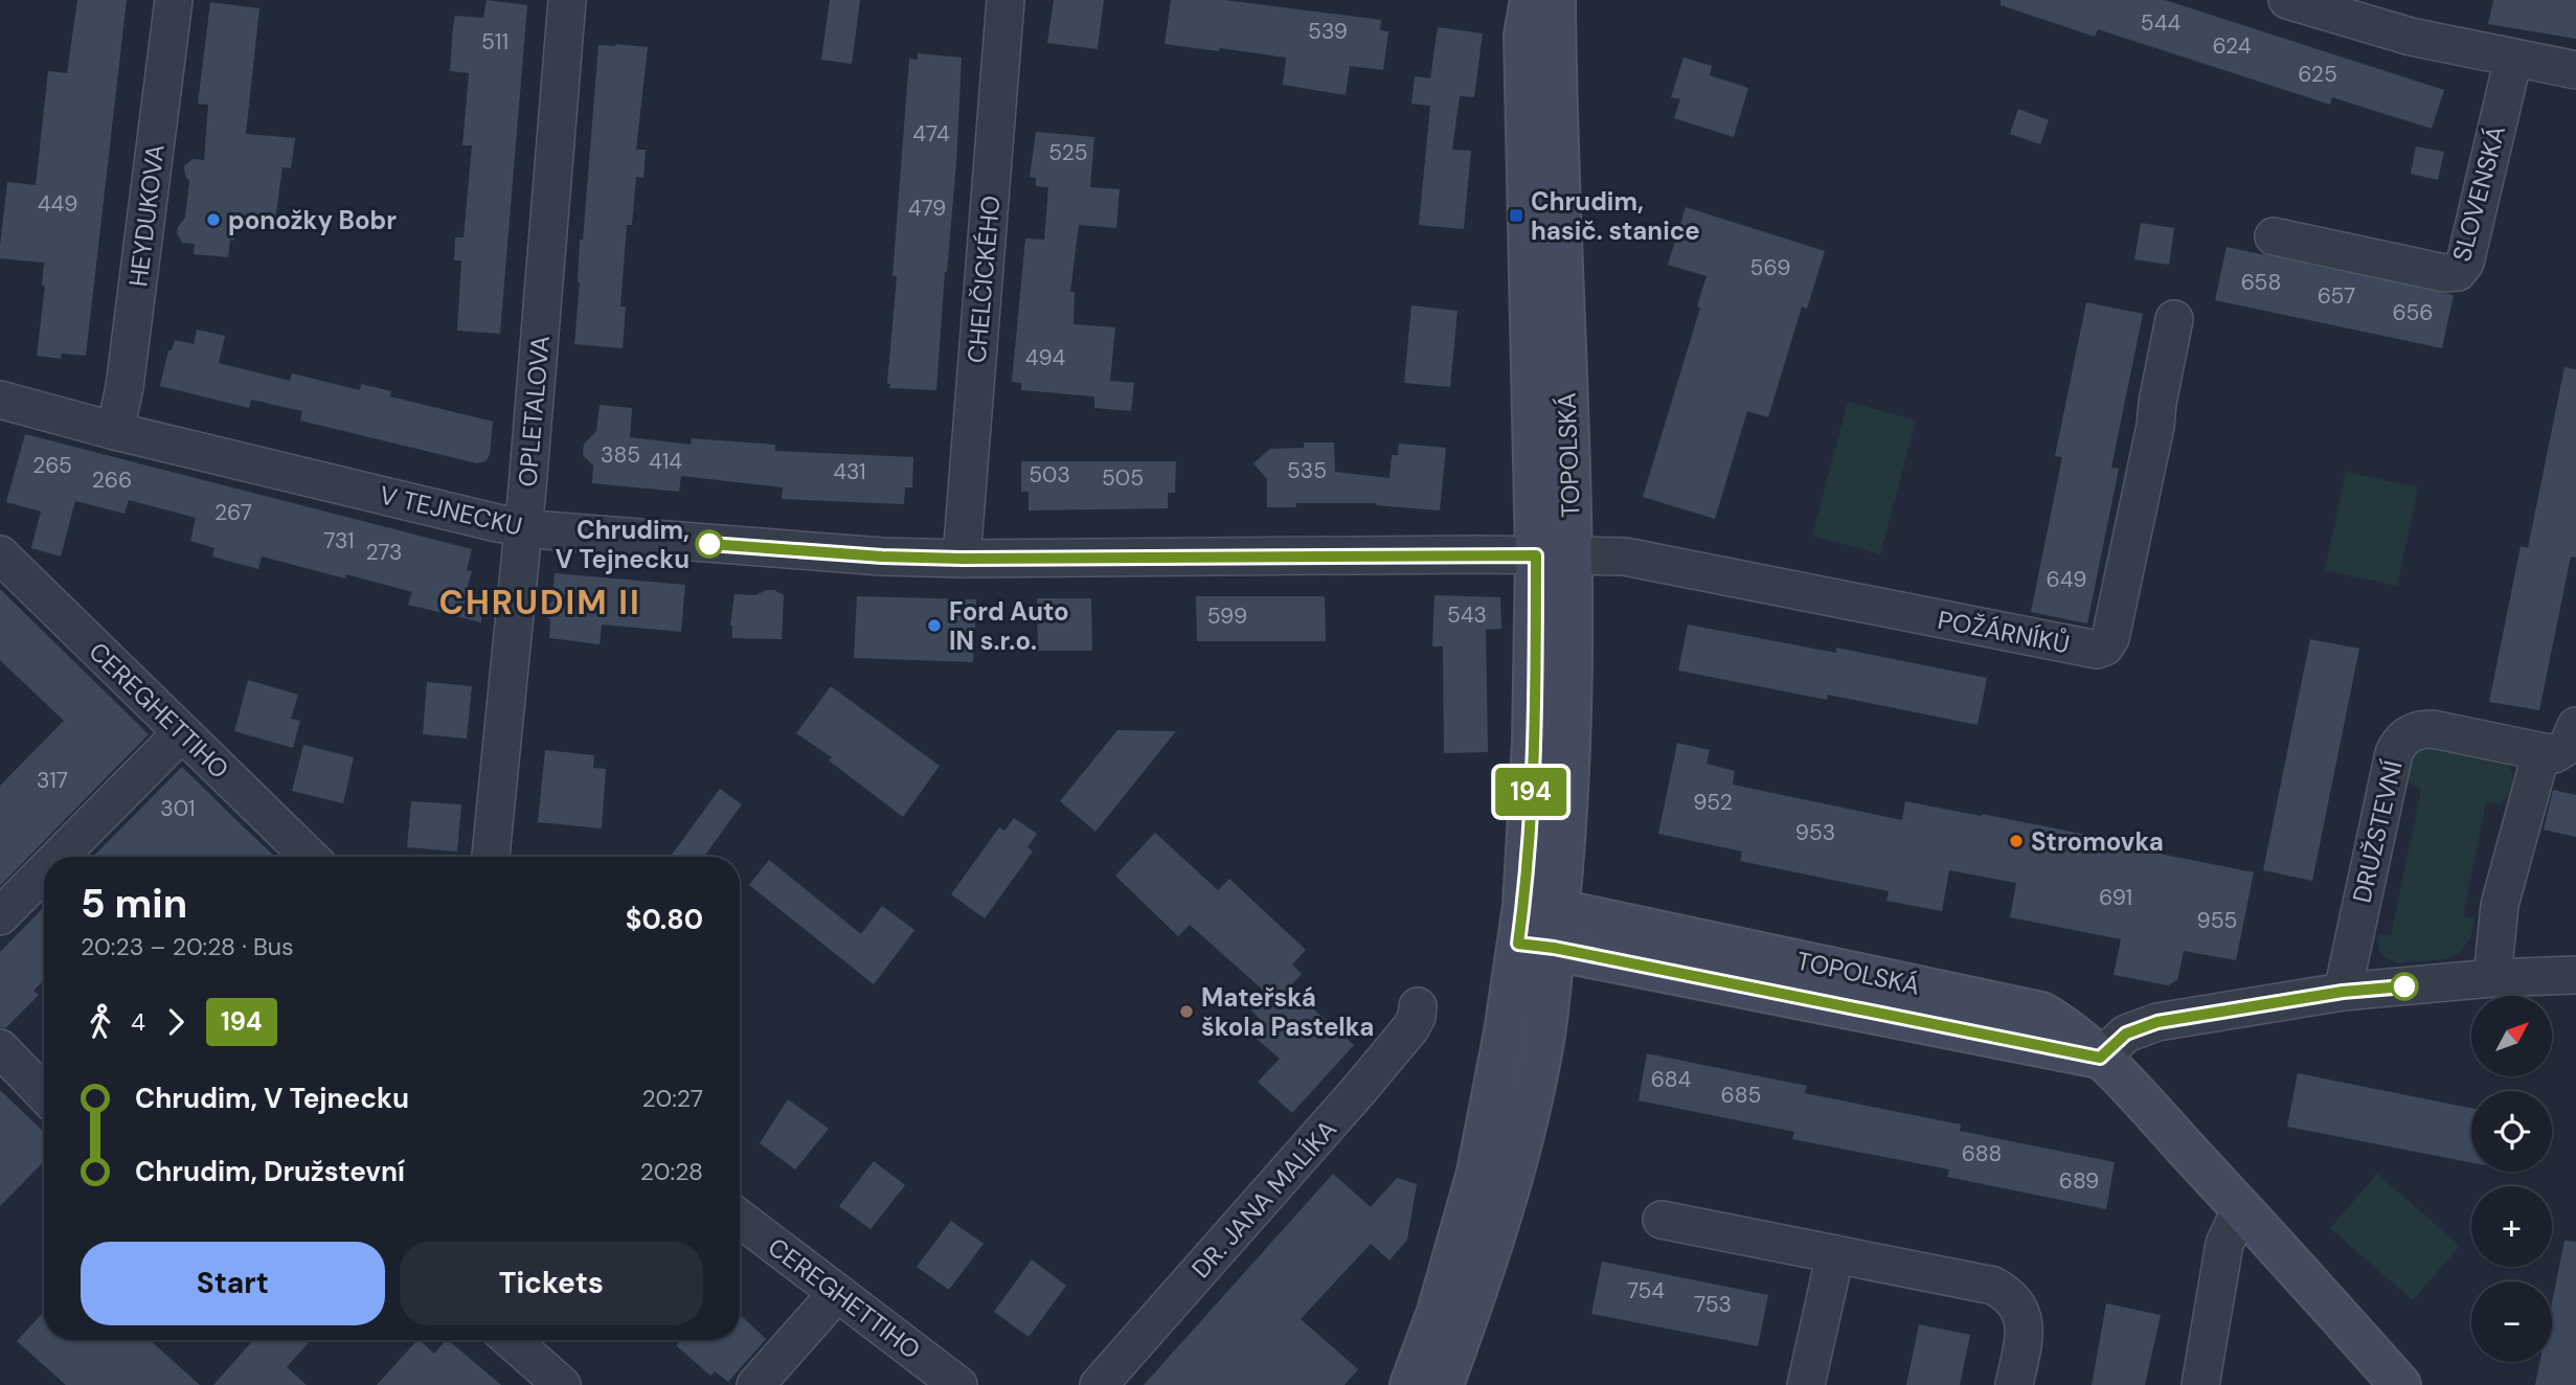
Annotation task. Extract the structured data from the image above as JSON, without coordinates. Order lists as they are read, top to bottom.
{
  "streets": {
    "main road": ["TOPOLSKÁ"],
    "street": [
      "SLOVENSKÁ",
      "HEYDUKOVA",
      "CHELČICKÉHO",
      "OPLETALOVA",
      "V TEJNECKU",
      "POŽÁRNÍKŮ",
      "CEREGHETTIHO",
      "DRUŽSTEVNÍ",
      "DR. JANA MALÍKA"
    ]
  },
  "crossings": [
    ["HEYDUKOVA", "V TEJNECKU"],
    ["CHELČICKÉHO", "V TEJNECKU"],
    ["OPLETALOVA", "V TEJNECKU"],
    ["TOPOLSKÁ", "V TEJNECKU"],
    ["TOPOLSKÁ", "POŽÁRNÍKŮ"],
    ["V TEJNECKU", "POŽÁRNÍKŮ"]
  ],
  "districts": ["CHRUDIM II"],
  "places": {
    "transit": ["Chrudim, hasič. stanice"],
    "other": [
      "ponožky Bobr",
      "Chrudim, V Tejnecku",
      "Ford Auto IN s.r.o.",
      "Stromovka",
      "Mateřská škola Pastelka"
    ]
  },
  "lines": ["bus line 194"],
  "house_numbers": [
    "544",
    "539",
    "511",
    "624",
    "625",
    "474",
    "525",
    "449",
    "479",
    "569",
    "658",
    "657",
    "656",
    "494",
    "385",
    "414",
    "265",
    "535",
    "431",
    "503",
    "505",
    "266",
    "267",
    "731",
    "273",
    "649",
    "543",
    "599",
    "317",
    "952",
    "301",
    "953",
    "691",
    "955",
    "684",
    "685",
    "688",
    "689",
    "754",
    "753"
  ],
  "north": "top right",
  "page": {
    "on_map": "194",
    "heading": ["5 min", "20:23 – 20:28 · Bus", "$0.80"],
    "legs": ["4", "194"],
    "map_buttons": ["+", "−"],
    "list": [
      {
        "name": "Chrudim, V Tejnecku",
        "value": "20:27"
      },
      {
        "name": "Chrudim, Družstevní",
        "value": "20:28"
      }
    ],
    "buttons": ["Start", "Tickets"]
  }
}
